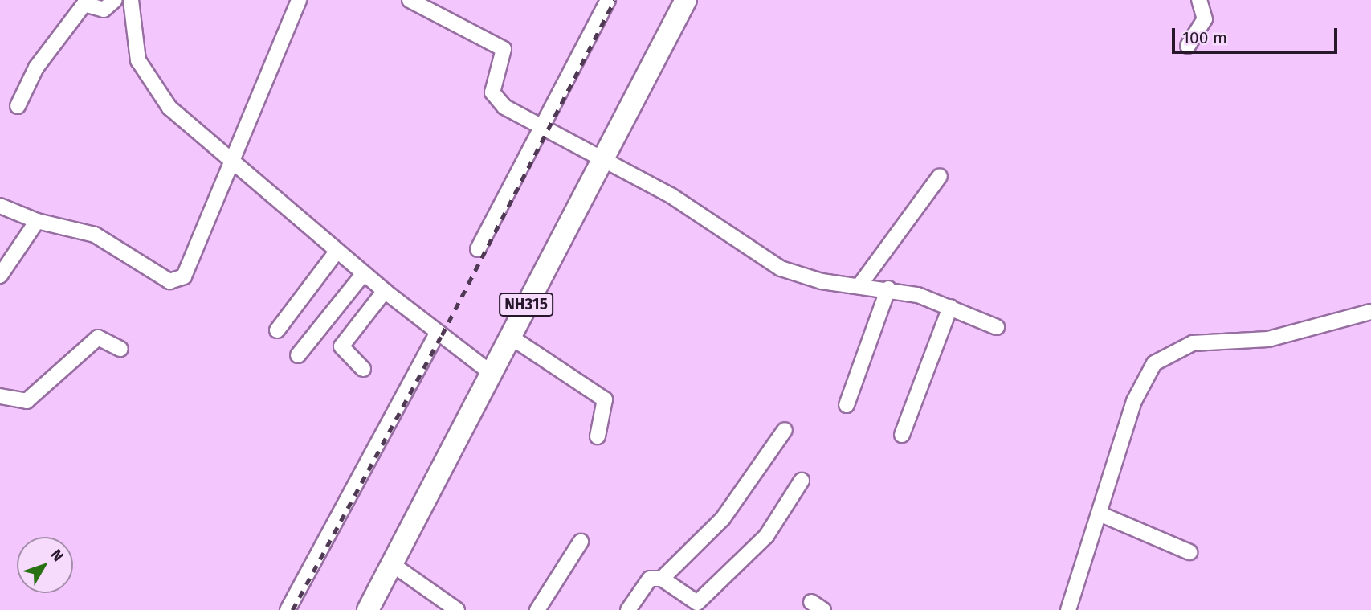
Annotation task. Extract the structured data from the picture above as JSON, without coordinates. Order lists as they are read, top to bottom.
{
  "streets": {
    "highway": ["NH315"]
  },
  "scale_bar": "100 m",
  "north": "top right"
}
